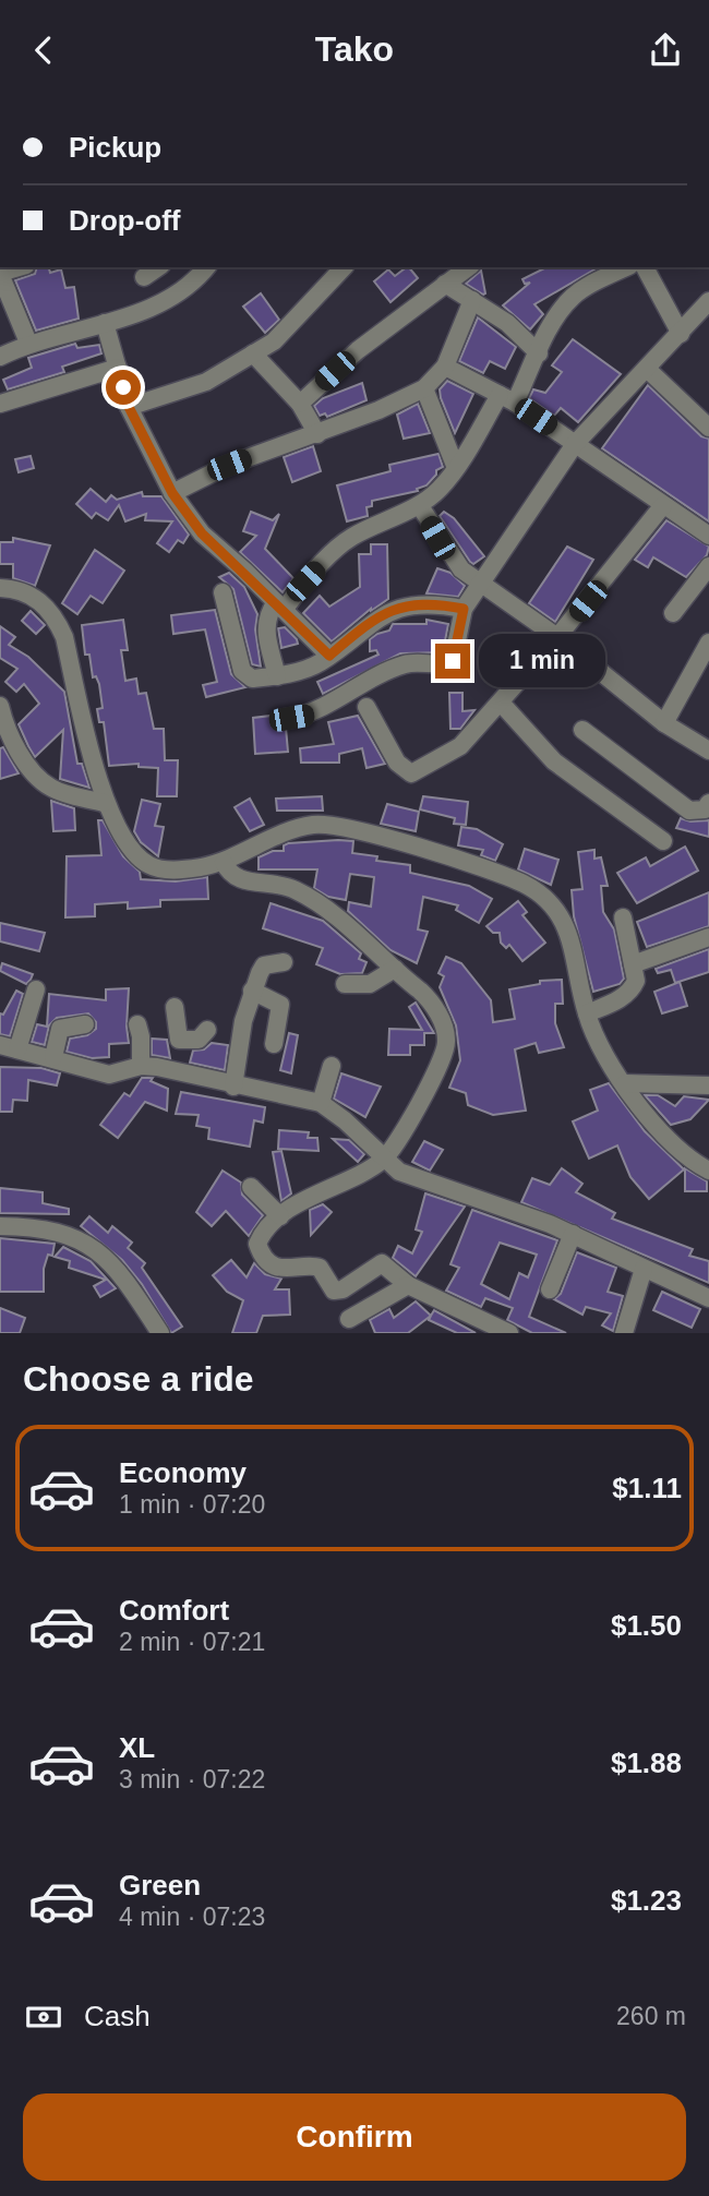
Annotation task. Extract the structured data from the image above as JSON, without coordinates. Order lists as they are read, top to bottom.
{
  "page": {
    "header": "Tako",
    "banner": ["Pickup", "Drop-off"],
    "bubble": "1 min",
    "heading": "Choose a ride",
    "list": [
      {
        "name": "Economy",
        "note": "1 min · 07:20",
        "value": "$1.11"
      },
      {
        "name": "Comfort",
        "note": "2 min · 07:21",
        "value": "$1.50"
      },
      {
        "name": "XL",
        "note": "3 min · 07:22",
        "value": "$1.88"
      },
      {
        "name": "Green",
        "note": "4 min · 07:23",
        "value": "$1.23"
      }
    ],
    "pay": ["Cash", "260 m"],
    "buttons": "Confirm"
  }
}
